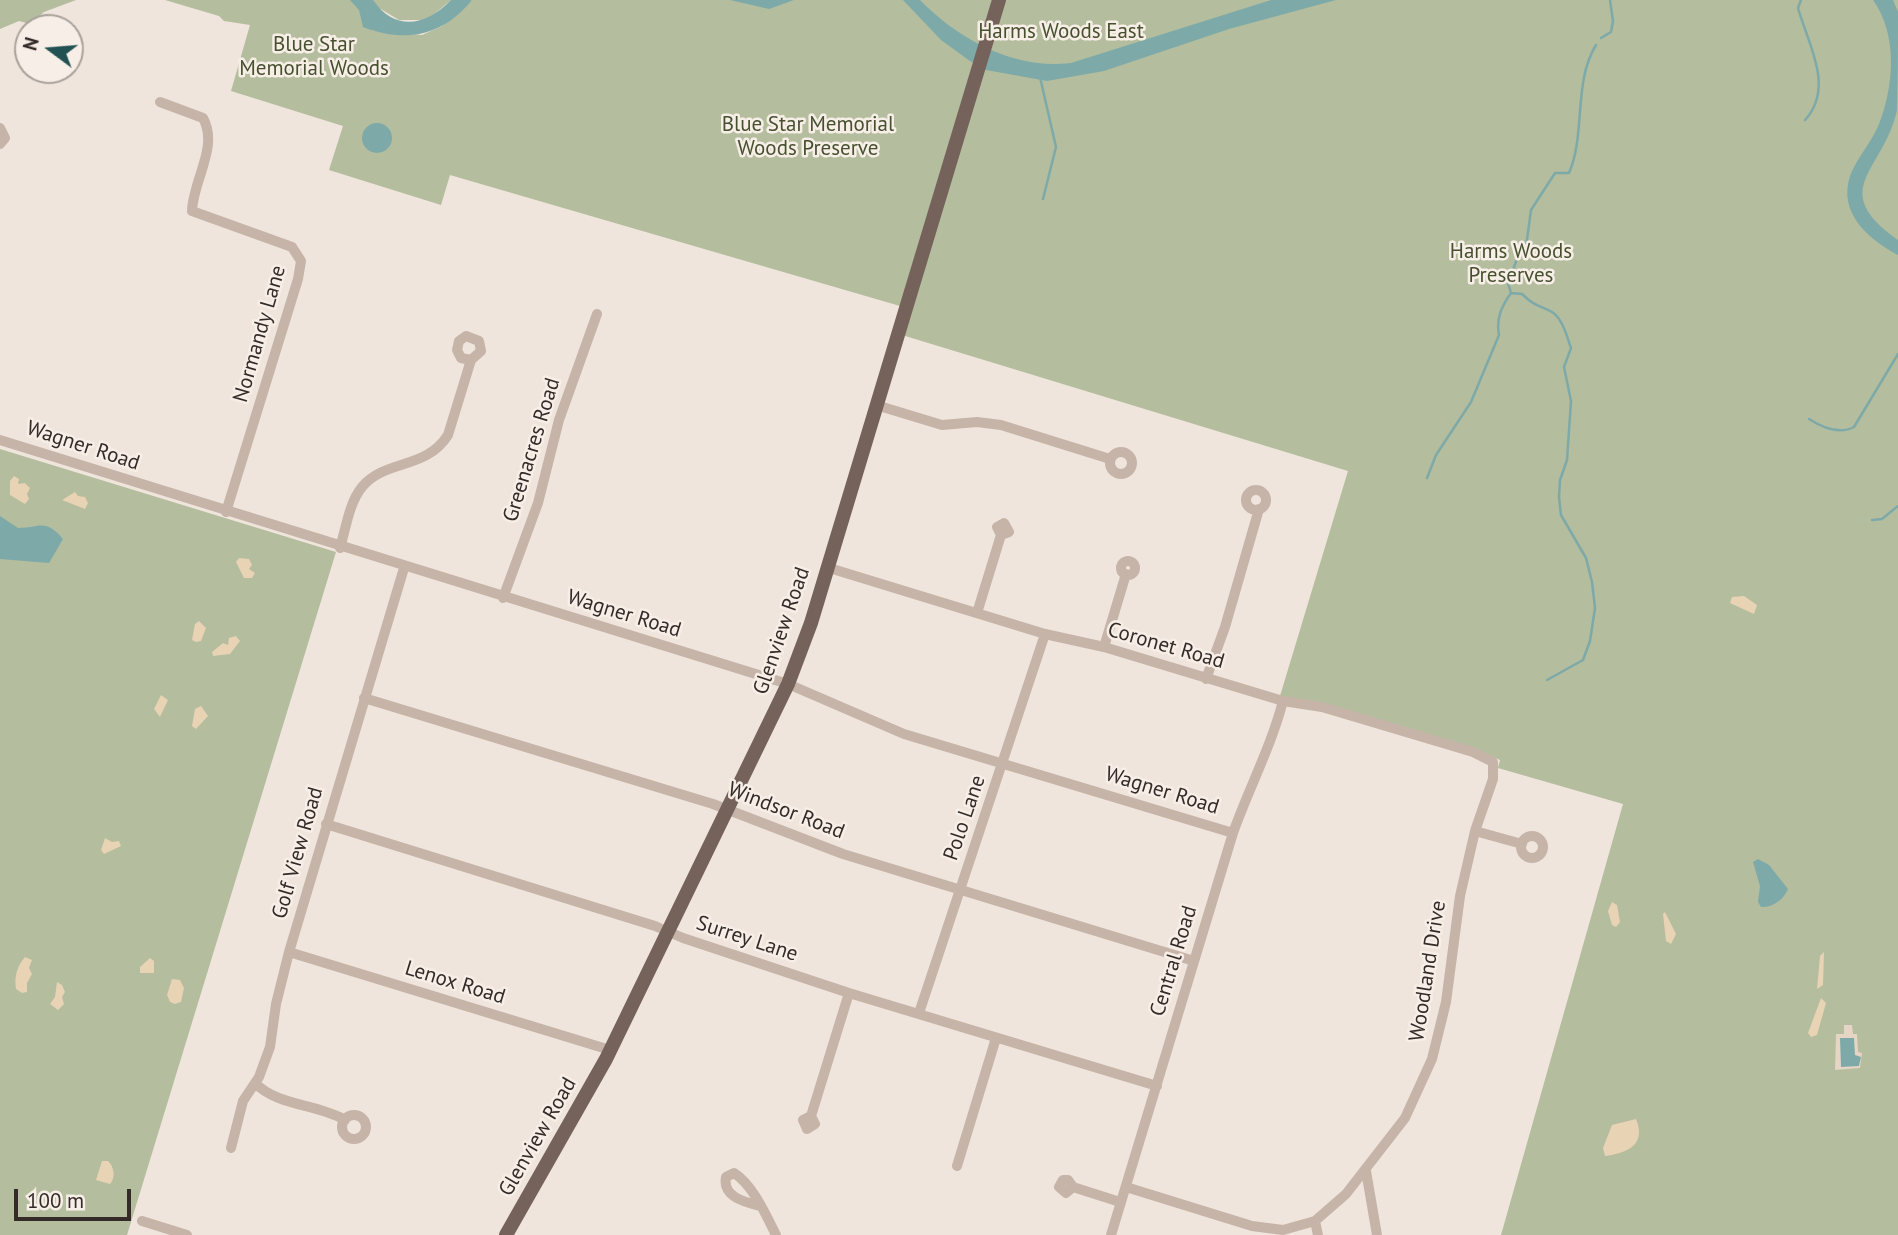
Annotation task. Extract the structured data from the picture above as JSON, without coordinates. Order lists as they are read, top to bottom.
{
  "streets": {
    "main road": ["Glenview Road"],
    "street": [
      "Normandy Lane",
      "Wagner Road",
      "Greenacres Road",
      "Coronet Road",
      "Windsor Road",
      "Polo Lane",
      "Golf View Road",
      "Surrey Lane",
      "Central Road",
      "Woodland Drive",
      "Lenox Road"
    ]
  },
  "crossings": [
    ["Normandy Lane", "Wagner Road"],
    ["Wagner Road", "Greenacres Road"],
    ["Wagner Road", "Glenview Road"],
    ["Wagner Road", "Polo Lane"],
    ["Wagner Road", "Golf View Road"],
    ["Wagner Road", "Central Road"],
    ["Glenview Road", "Coronet Road"],
    ["Glenview Road", "Windsor Road"],
    ["Glenview Road", "Surrey Lane"],
    ["Glenview Road", "Lenox Road"],
    ["Coronet Road", "Polo Lane"],
    ["Coronet Road", "Central Road"],
    ["Coronet Road", "Woodland Drive"],
    ["Windsor Road", "Polo Lane"],
    ["Windsor Road", "Golf View Road"],
    ["Windsor Road", "Central Road"],
    ["Polo Lane", "Surrey Lane"],
    ["Golf View Road", "Surrey Lane"],
    ["Golf View Road", "Lenox Road"],
    ["Surrey Lane", "Central Road"],
    ["Central Road", "Woodland Drive"]
  ],
  "parks": [
    "Harms Woods East",
    "Blue Star Memorial Woods",
    "Blue Star Memorial Woods Preserve",
    "Harms Woods Preserves"
  ],
  "scale_bar": "100 m",
  "north": "left"
}
